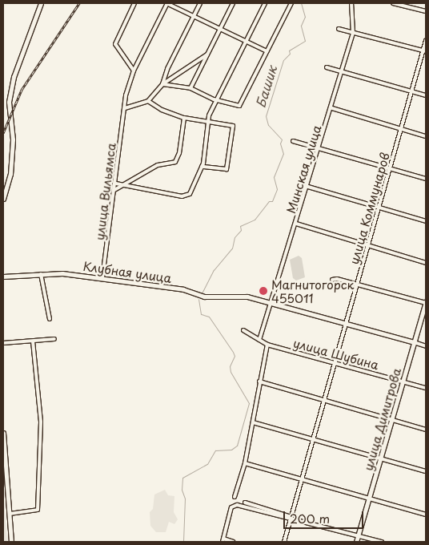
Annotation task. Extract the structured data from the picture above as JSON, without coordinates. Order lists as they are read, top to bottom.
{
  "streets": {
    "street": [
      "Минская улица",
      "улица Вильямса",
      "улица Коммунаров",
      "Клубная улица",
      "улица Шубина",
      "улица Димитрова"
    ]
  },
  "crossings": [
    ["Минская улица", "Клубная улица"],
    ["Минская улица", "улица Шубина"],
    ["улица Вильямса", "Клубная улица"],
    ["улица Коммунаров", "Клубная улица"],
    ["улица Коммунаров", "улица Шубина"],
    ["Клубная улица", "улица Димитрова"],
    ["улица Шубина", "улица Димитрова"]
  ],
  "water": ["Башик"],
  "places": ["Магнитогорск 455011"],
  "scale_bar": "200 m"
}
